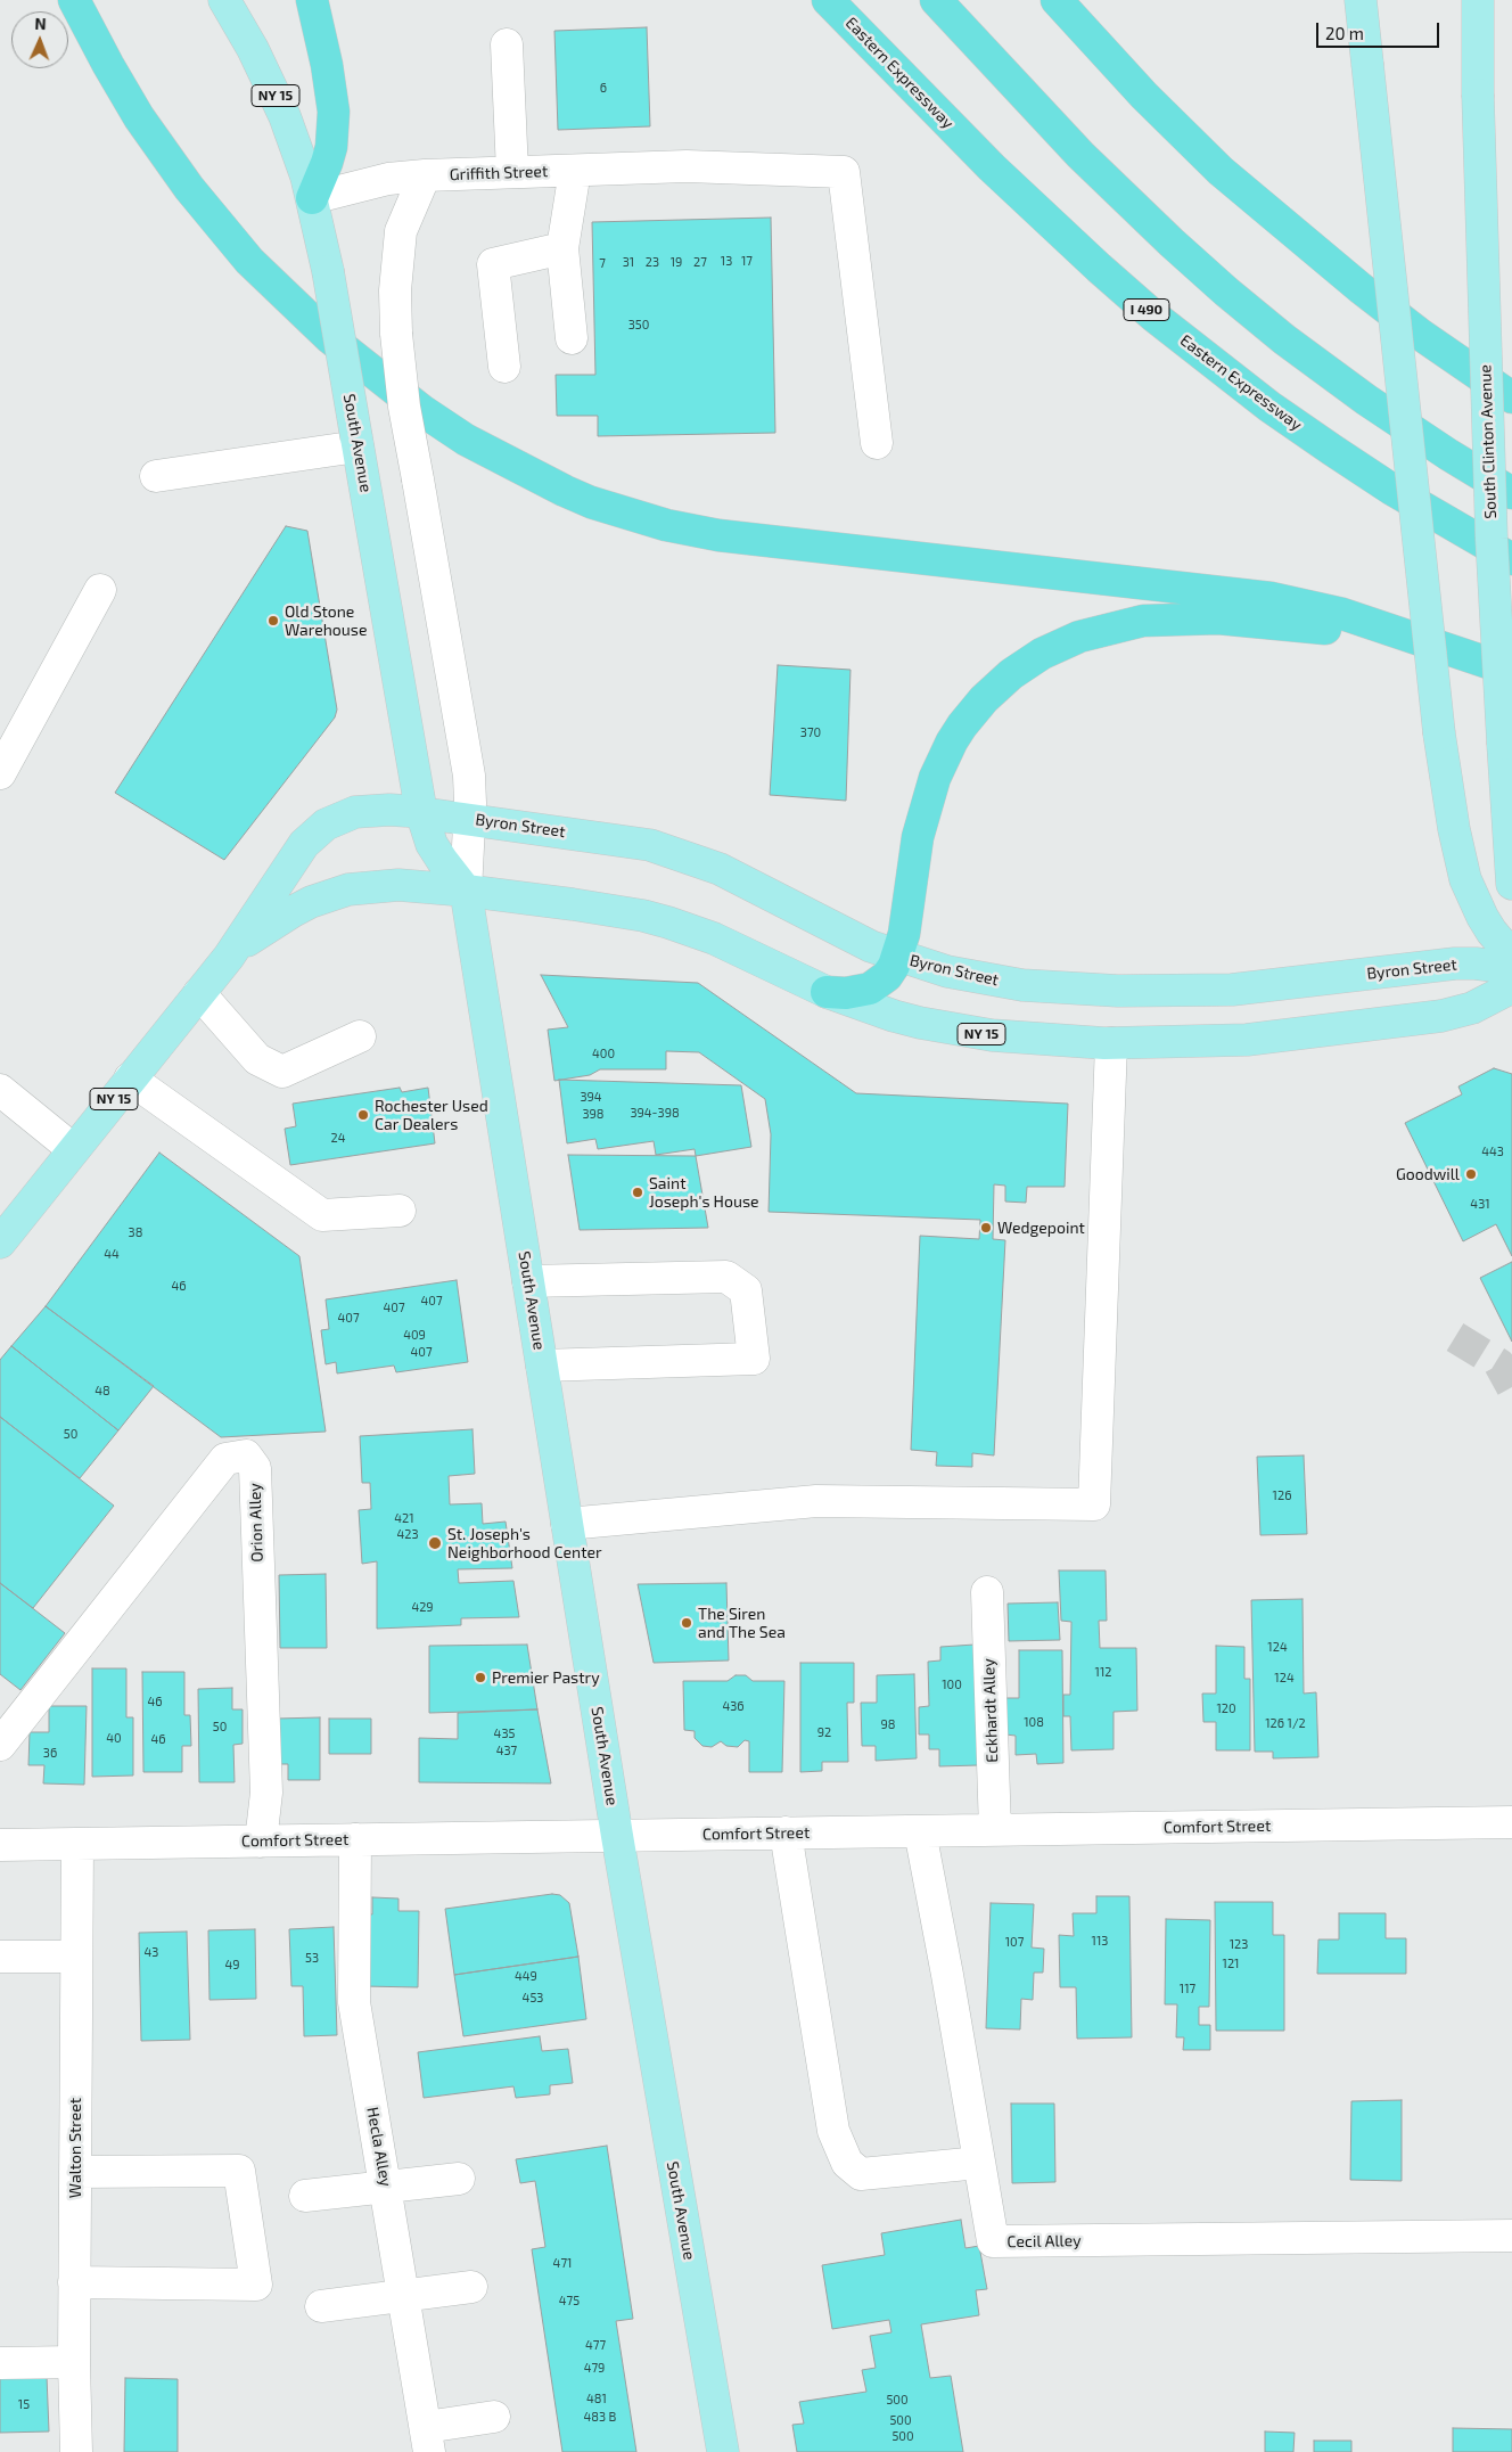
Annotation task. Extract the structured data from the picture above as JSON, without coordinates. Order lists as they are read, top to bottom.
{
  "streets": {
    "highway": ["Eastern Expressway", "I 490"],
    "main road": [
      "NY 15",
      "South Clinton Avenue",
      "South Avenue",
      "Byron Street"
    ],
    "street": [
      "Griffith Street",
      "Orion Alley",
      "Eckhardt Alley",
      "Comfort Street",
      "Hecla Alley",
      "Walton Street",
      "Cecil Alley"
    ]
  },
  "crossings": [
    ["NY 15", "South Avenue"],
    ["NY 15", "Byron Street"],
    ["Griffith Street", "South Avenue"],
    ["South Avenue", "Byron Street"],
    ["South Avenue", "Comfort Street"],
    ["Orion Alley", "Comfort Street"],
    ["Eckhardt Alley", "Comfort Street"],
    ["Comfort Street", "Hecla Alley"],
    ["Comfort Street", "Walton Street"],
    ["Comfort Street", "Cecil Alley"]
  ],
  "places": [
    "Old Stone Warehouse",
    "Rochester Used Car Dealers",
    "Goodwill",
    "Saint Joseph's House",
    "Wedgepoint",
    "St. Joseph's Neighborhood Center",
    "The Siren and The Sea",
    "Premier Pastry"
  ],
  "house_numbers": [
    "6",
    "13",
    "17",
    "31",
    "23",
    "19",
    "27",
    "7",
    "350",
    "370",
    "400",
    "394",
    "394-398",
    "398",
    "24",
    "443",
    "431",
    "38",
    "44",
    "46",
    "407",
    "407",
    "407",
    "409",
    "407",
    "48",
    "50",
    "126",
    "421",
    "423",
    "429",
    "124",
    "112",
    "124",
    "100",
    "46",
    "436",
    "120",
    "108",
    "126 1/2",
    "98",
    "50",
    "92",
    "435",
    "40",
    "46",
    "437",
    "36",
    "113",
    "107",
    "123",
    "43",
    "53",
    "121",
    "49",
    "449",
    "117",
    "453",
    "471",
    "475",
    "477",
    "479",
    "481",
    "500",
    "15",
    "483 B",
    "500",
    "500"
  ],
  "scale_bar": "20 m",
  "north": "top"
}
